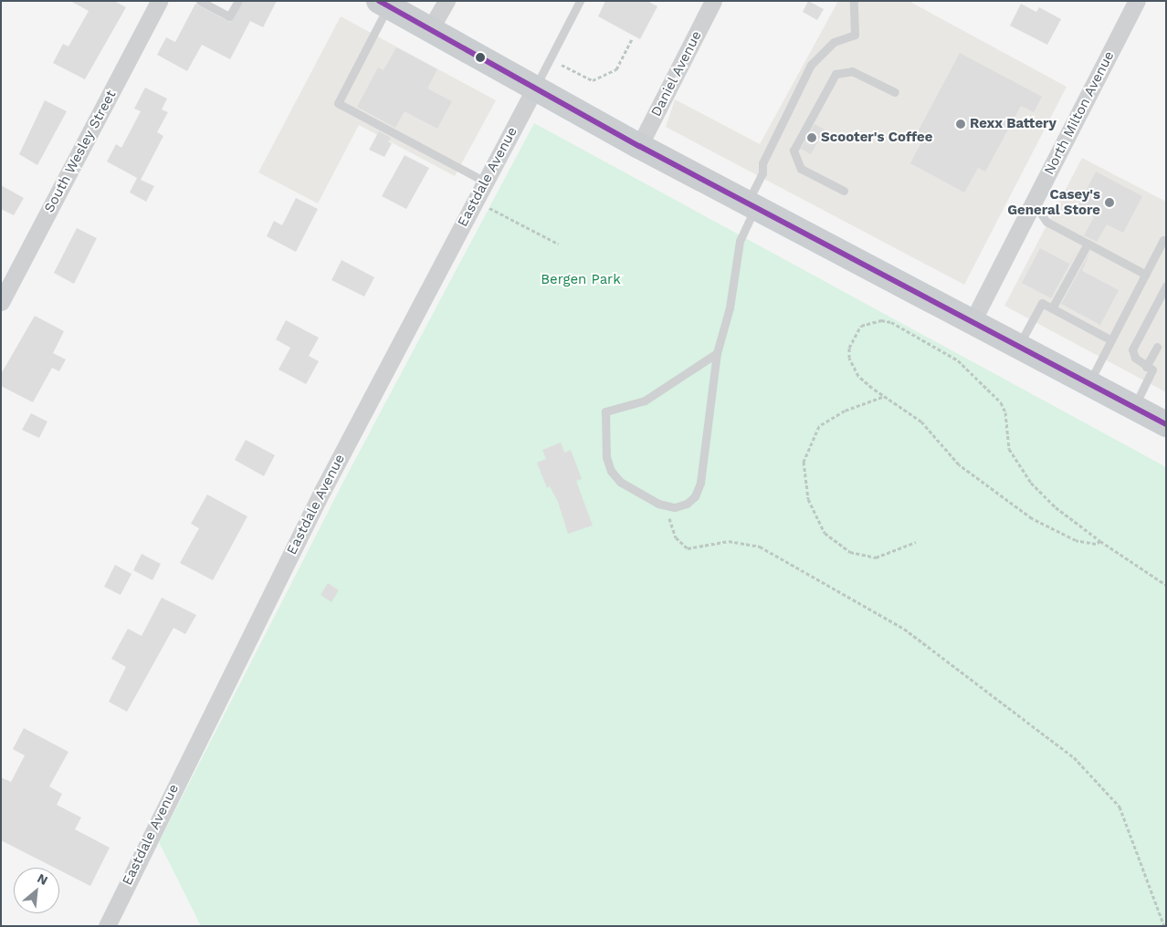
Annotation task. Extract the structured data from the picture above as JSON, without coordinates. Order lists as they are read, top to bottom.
{
  "streets": {
    "street": [
      "Daniel Avenue",
      "North Milton Avenue",
      "South Wesley Street",
      "Eastdale Avenue"
    ]
  },
  "parks": ["Bergen Park"],
  "places": ["Rexx Battery", "Scooter's Coffee", "Casey's General Store"],
  "north": "top right"
}
